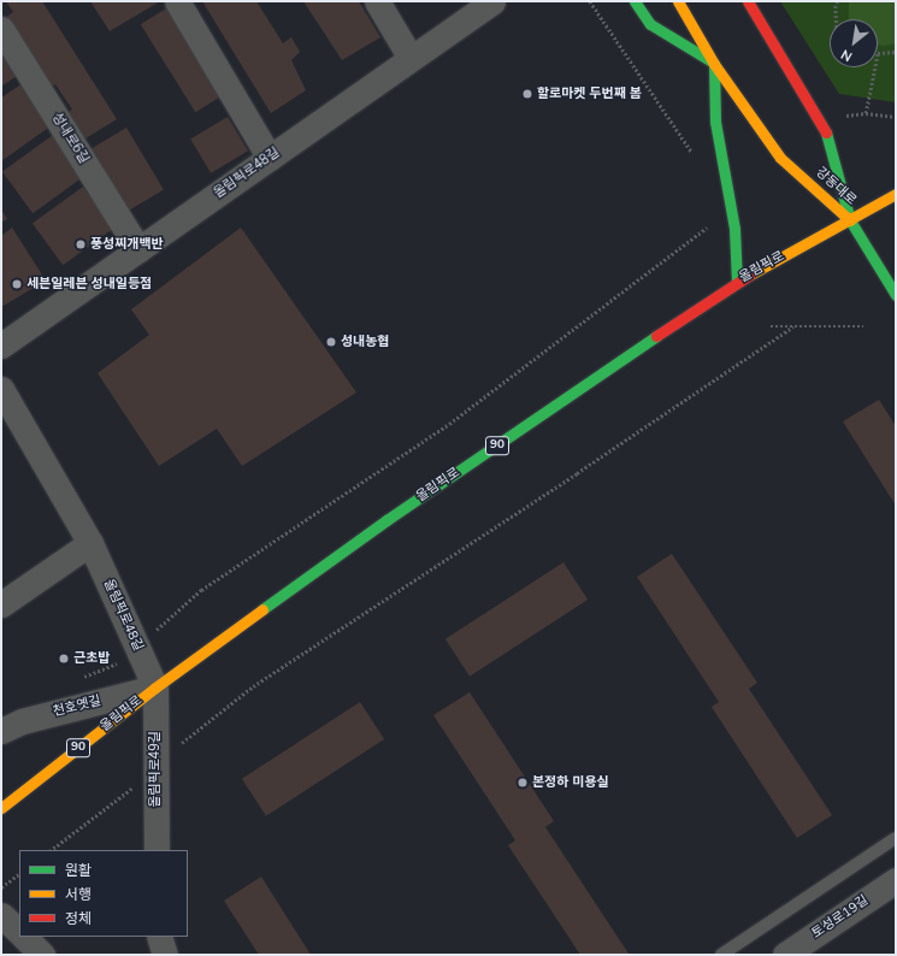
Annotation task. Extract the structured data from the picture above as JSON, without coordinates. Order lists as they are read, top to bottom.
{
  "streets": {
    "main road": ["강동대로", "올림픽로", "90"],
    "street": [
      "성내로6길",
      "올림픽로48길",
      "천호옛길",
      "올림픽로49길",
      "토성로19길"
    ]
  },
  "crossings": [
    ["성내로6길", "올림픽로48길"],
    ["올림픽로48길", "올림픽로"],
    ["올림픽로48길", "천호옛길"],
    ["올림픽로48길", "올림픽로49길"],
    ["강동대로", "올림픽로"],
    ["올림픽로", "천호옛길"],
    ["올림픽로", "올림픽로49길"],
    ["천호옛길", "올림픽로49길"]
  ],
  "places": [
    "할로마켓 두번째 봄",
    "풍성찌개백반",
    "세븐일레븐 성내일등점",
    "성내농협",
    "근초밥",
    "본정하 미용실"
  ],
  "legend": ["원활", "서행", "정체"],
  "north": "bottom left"
}
